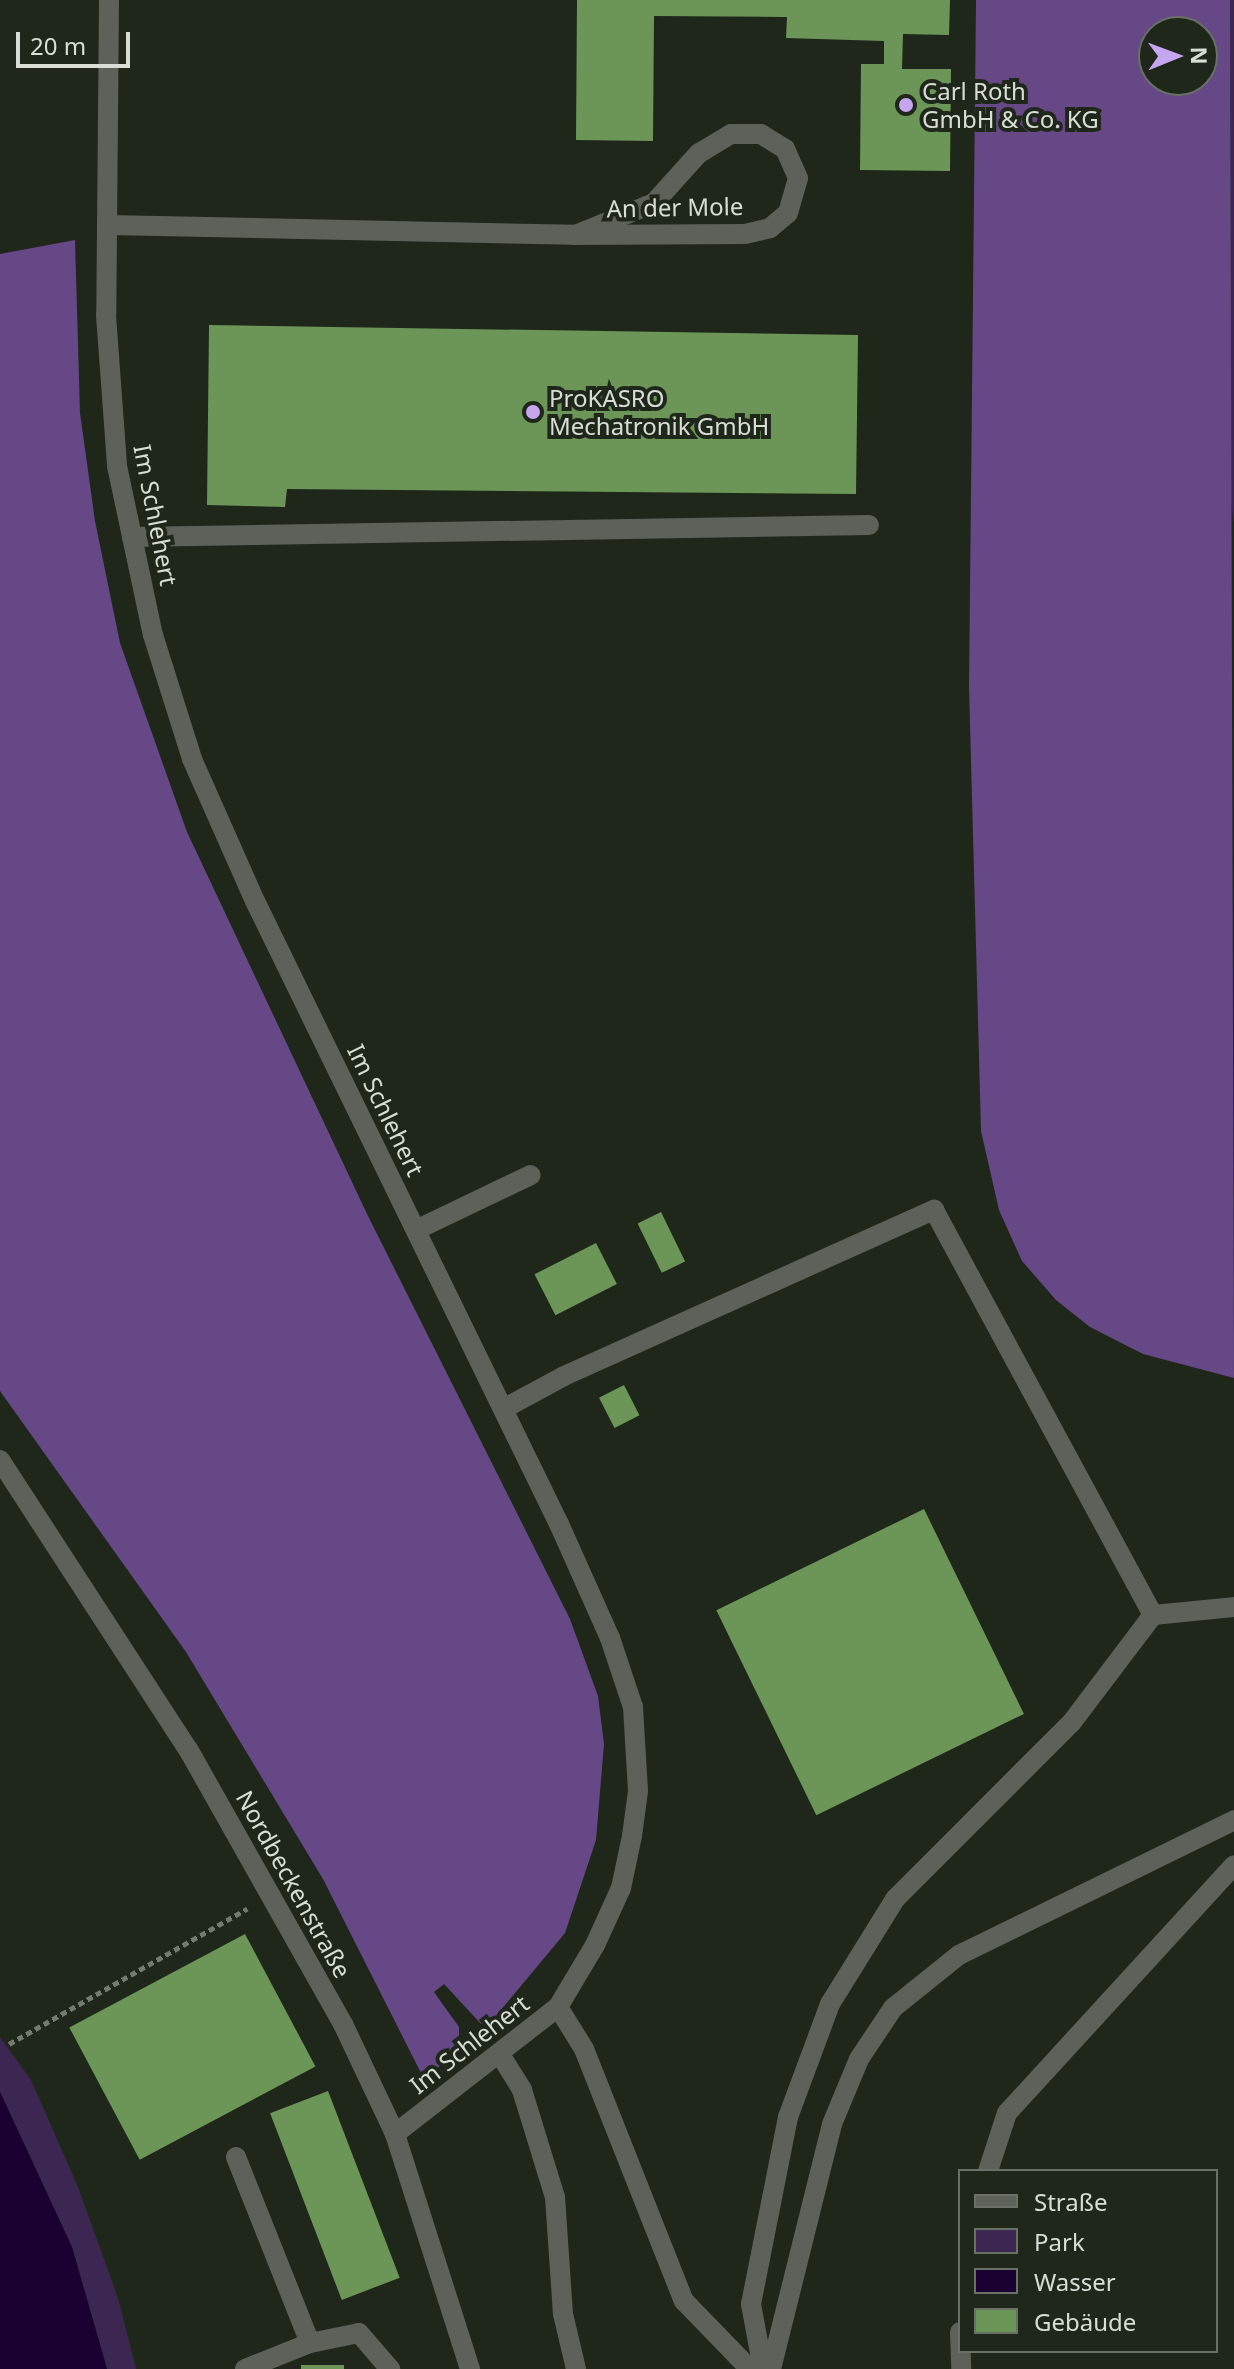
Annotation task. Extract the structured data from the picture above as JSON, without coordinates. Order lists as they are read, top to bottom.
{
  "streets": {
    "street": ["An der Mole", "Im Schlehert", "Nordbeckenstraße"]
  },
  "crossings": [
    ["An der Mole", "Im Schlehert"],
    ["Im Schlehert", "Nordbeckenstraße"]
  ],
  "places": ["Carl Roth GmbH & Co. KG", "ProKASRO Mechatronik GmbH"],
  "legend": [
    "Straße",
    "Park",
    "Wasser",
    "Gebäude"
  ],
  "scale_bar": "20 m",
  "north": "right"
}
